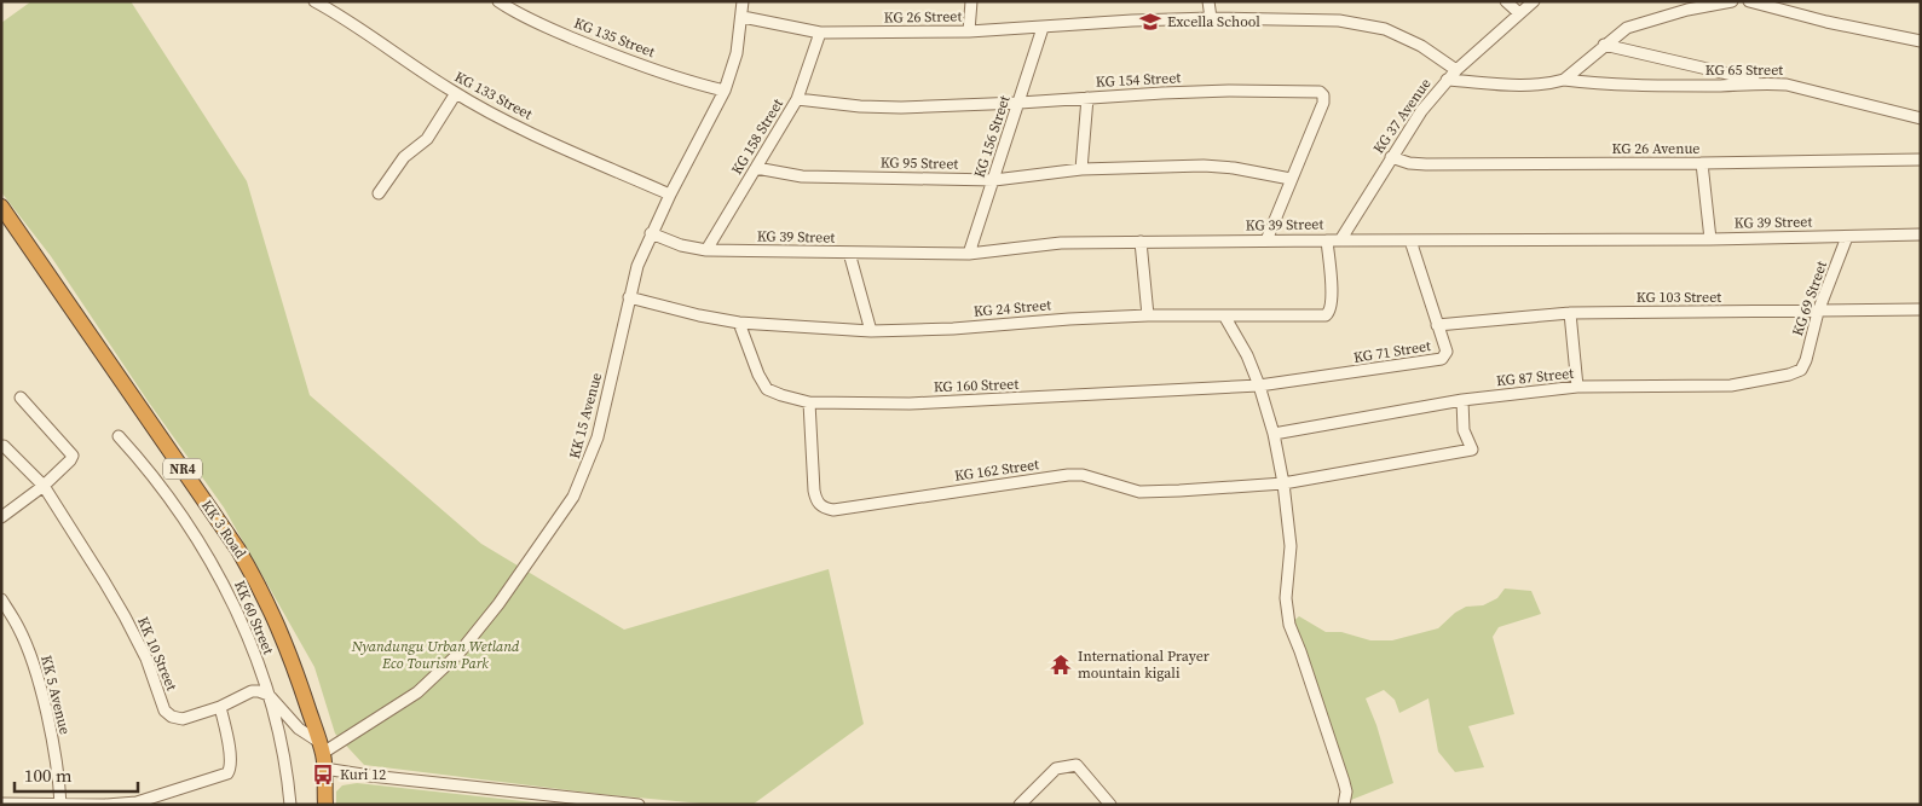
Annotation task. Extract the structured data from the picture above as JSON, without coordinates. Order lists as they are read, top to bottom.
{
  "streets": {
    "highway": ["NR4", "KK 3 Road"],
    "street": [
      "KG 26 Street",
      "KG 135 Street",
      "KG 65 Street",
      "KG 154 Street",
      "KG 133 Street",
      "KG 37 Avenue",
      "KG 158 Street",
      "KG 156 Street",
      "KG 26 Avenue",
      "KG 95 Street",
      "KG 39 Street",
      "KG 103 Street",
      "KG 69 Street",
      "KG 24 Street",
      "KG 71 Street",
      "KG 87 Street",
      "KG 160 Street",
      "KK 15 Avenue",
      "KG 162 Street",
      "KK 60 Street",
      "KK 10 Street",
      "KK 5 Avenue"
    ]
  },
  "crossings": [
    ["KG 26 Street", "KG 37 Avenue"],
    ["KG 26 Street", "KG 158 Street"],
    ["KG 26 Street", "KG 156 Street"],
    ["KG 26 Street", "KK 15 Avenue"],
    ["KG 135 Street", "KK 15 Avenue"],
    ["KG 154 Street", "KG 158 Street"],
    ["KG 154 Street", "KG 156 Street"],
    ["KG 154 Street", "KG 95 Street"],
    ["KG 154 Street", "KG 39 Street"],
    ["KG 133 Street", "KK 15 Avenue"],
    ["KG 37 Avenue", "KG 26 Avenue"],
    ["KG 37 Avenue", "KG 39 Street"],
    ["KG 158 Street", "KG 95 Street"],
    ["KG 158 Street", "KG 39 Street"],
    ["KG 156 Street", "KG 95 Street"],
    ["KG 156 Street", "KG 39 Street"],
    ["KG 39 Street", "KG 69 Street"],
    ["KG 39 Street", "KG 24 Street"],
    ["KG 39 Street", "KG 71 Street"],
    ["KG 39 Street", "KK 15 Avenue"],
    ["KG 103 Street", "KG 69 Street"],
    ["KG 103 Street", "KG 71 Street"],
    ["KG 69 Street", "KG 87 Street"],
    ["KG 24 Street", "KG 160 Street"],
    ["KG 24 Street", "KK 15 Avenue"],
    ["KG 71 Street", "KG 160 Street"],
    ["KG 160 Street", "KG 162 Street"],
    ["KK 15 Avenue", "NR4"],
    ["KK 15 Avenue", "KK 3 Road"],
    ["NR4", "KK 3 Road"],
    ["KK 60 Street", "KK 10 Street"]
  ],
  "parks": ["Nyandungu Urban Wetland Eco Tourism Park"],
  "places": {
    "school or university": ["Excella School"],
    "temple": ["International Prayer mountain kigali"],
    "bus stop": ["Kuri 12"]
  },
  "scale_bar": "100 m"
}
